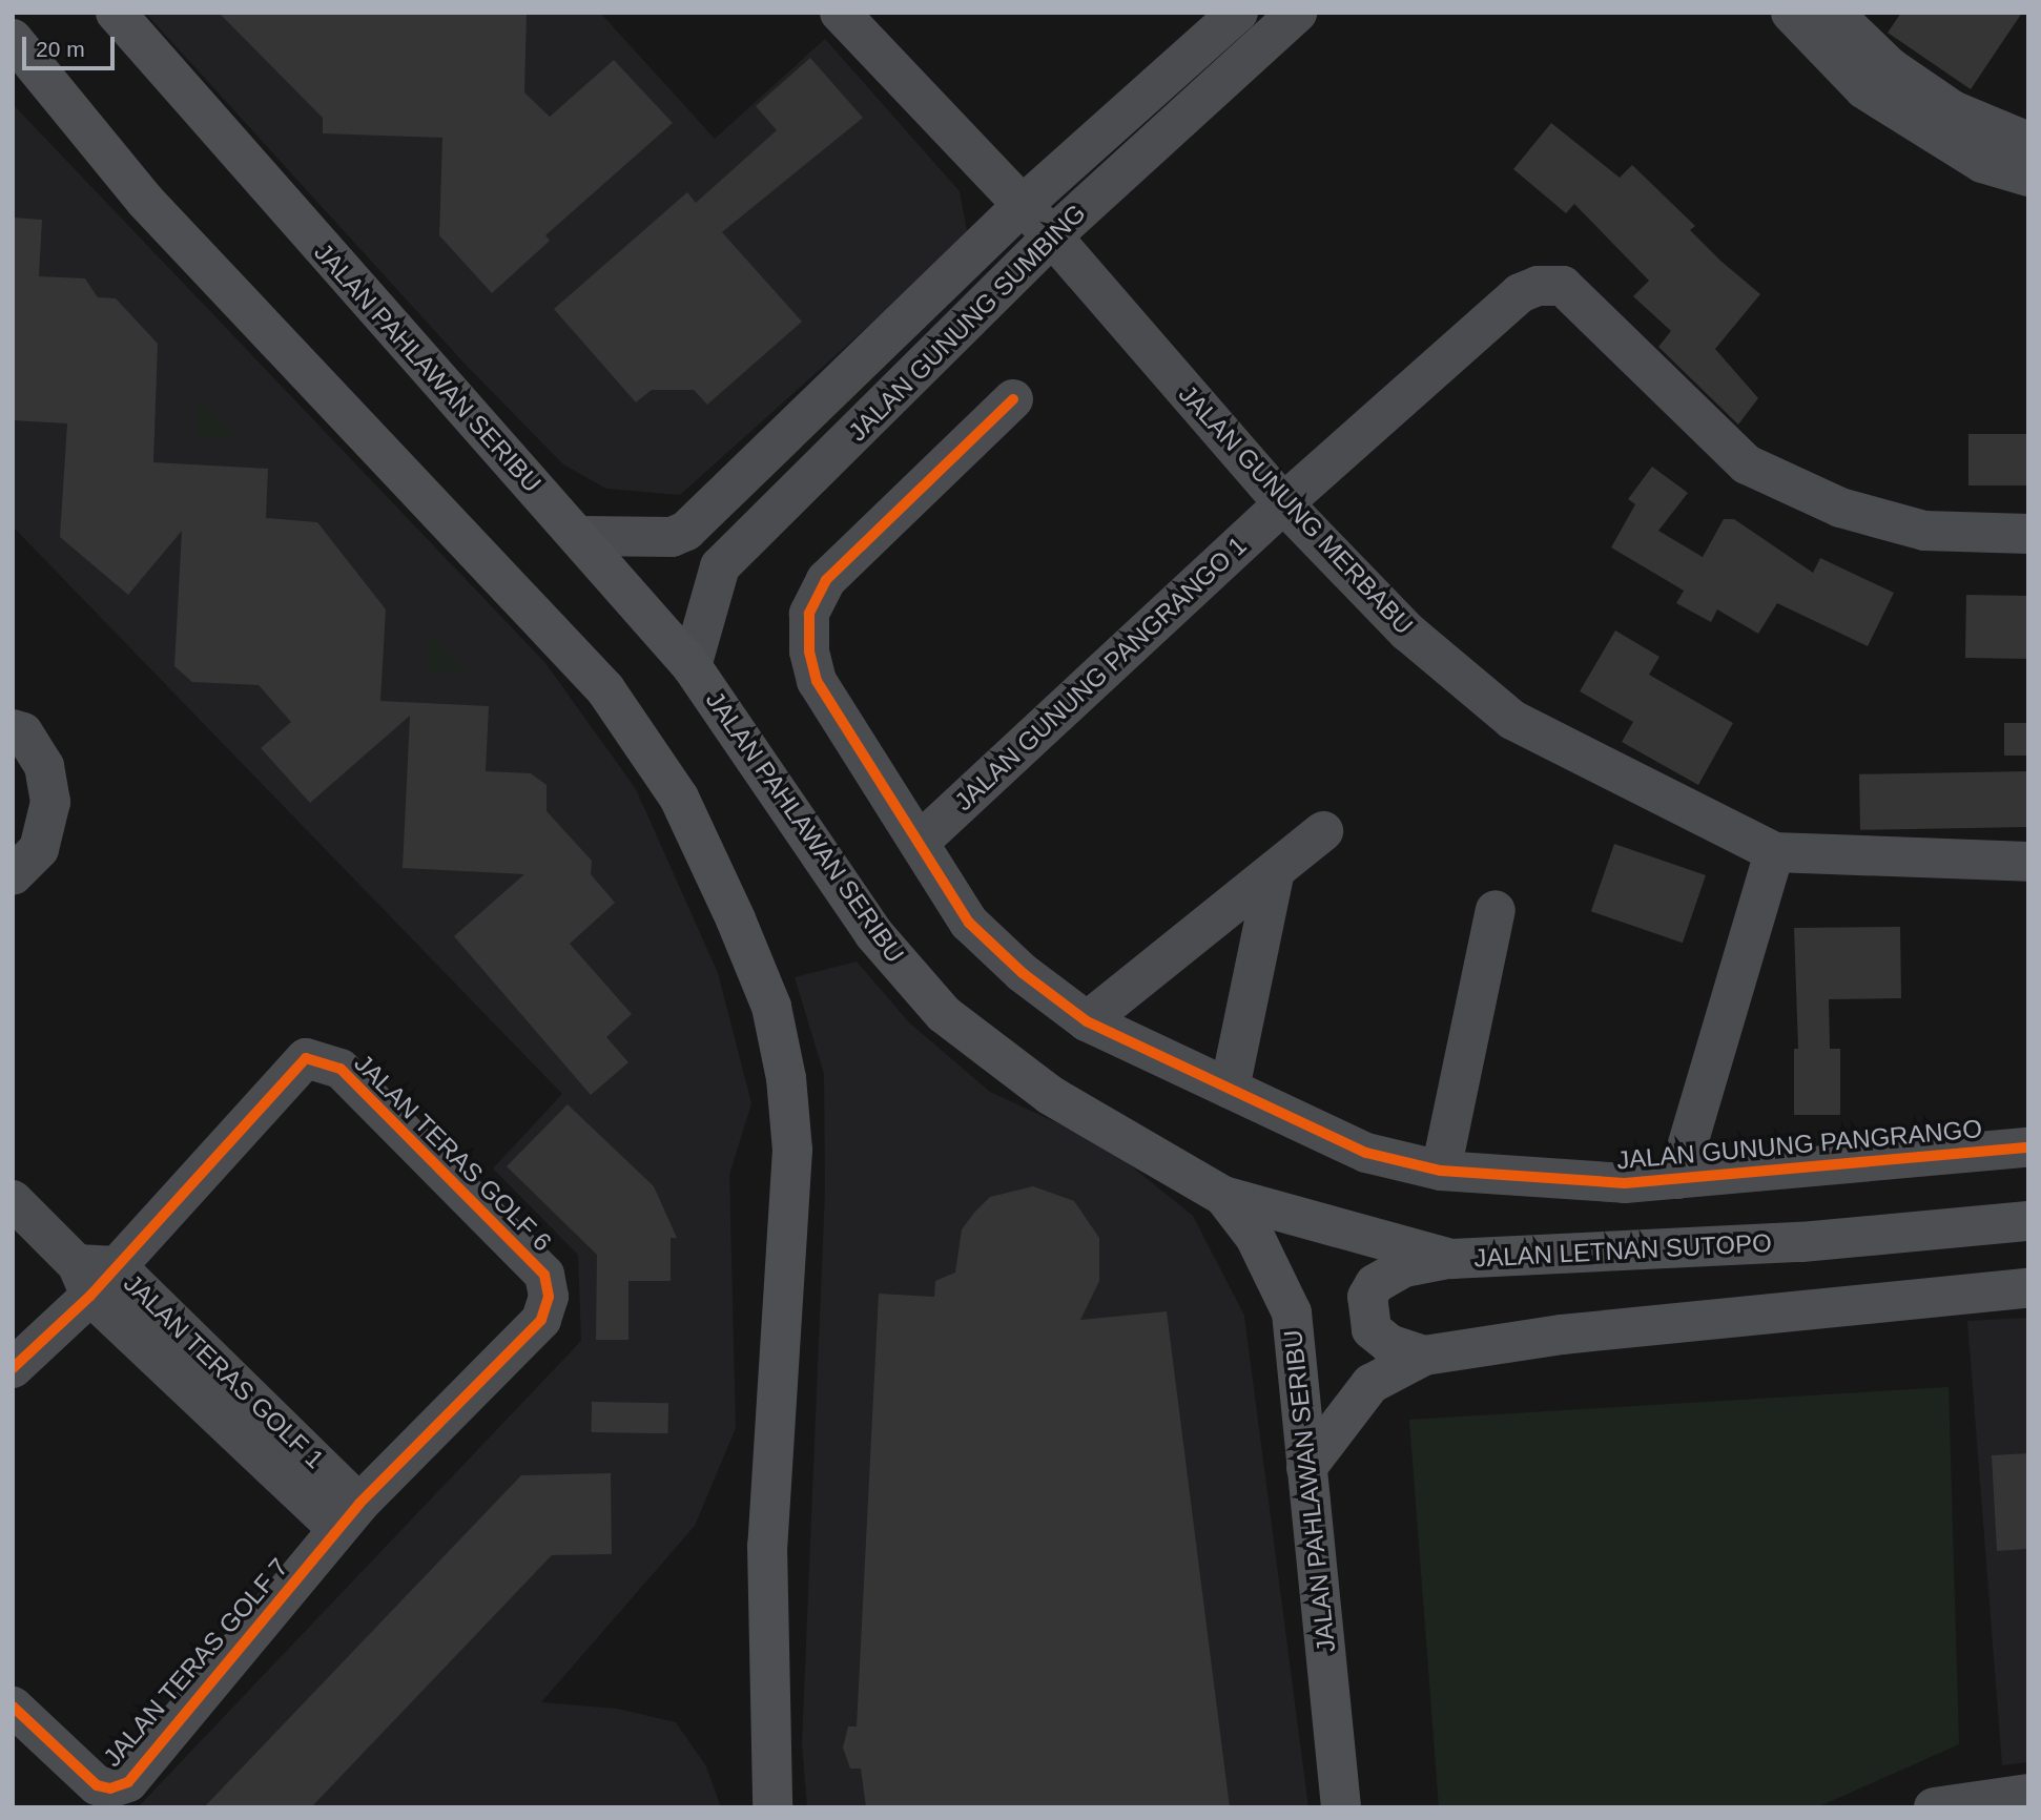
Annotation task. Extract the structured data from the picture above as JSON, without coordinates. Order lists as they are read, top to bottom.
{
  "streets": {
    "main road": ["JALAN PAHLAWAN SERIBU", "JALAN LETNAN SUTOPO"],
    "street": [
      "JALAN GUNUNG SUMBING",
      "JALAN GUNUNG MERBABU",
      "JALAN GUNUNG PANGRANGO 1",
      "JALAN GUNUNG PANGRANGO",
      "JALAN TERAS GOLF 6",
      "JALAN TERAS GOLF 1",
      "JALAN TERAS GOLF 7"
    ]
  },
  "crossings": [
    ["JALAN GUNUNG SUMBING", "JALAN PAHLAWAN SERIBU"],
    ["JALAN GUNUNG SUMBING", "JALAN GUNUNG MERBABU"],
    ["JALAN PAHLAWAN SERIBU", "JALAN LETNAN SUTOPO"],
    ["JALAN GUNUNG MERBABU", "JALAN GUNUNG PANGRANGO 1"],
    ["JALAN GUNUNG PANGRANGO 1", "JALAN GUNUNG PANGRANGO"],
    ["JALAN TERAS GOLF 6", "JALAN TERAS GOLF 1"],
    ["JALAN TERAS GOLF 6", "JALAN TERAS GOLF 7"],
    ["JALAN TERAS GOLF 1", "JALAN TERAS GOLF 7"]
  ],
  "scale_bar": "20 m"
}
